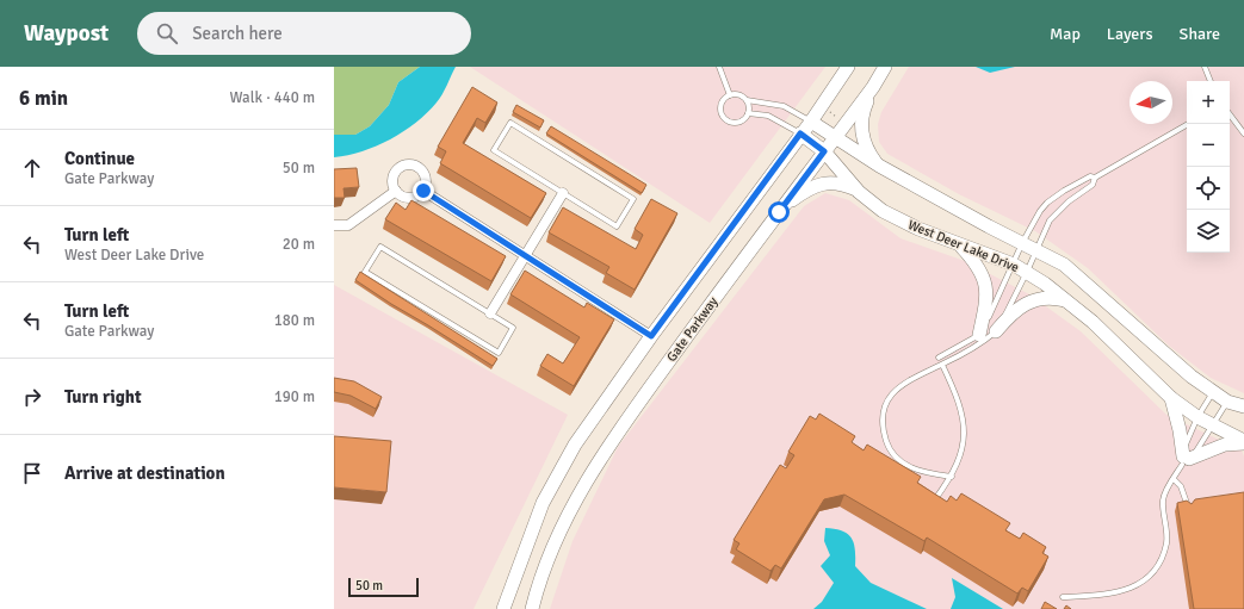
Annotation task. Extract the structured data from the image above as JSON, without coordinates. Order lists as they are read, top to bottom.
{
  "streets": {
    "main road": ["West Deer Lake Drive", "Gate Parkway"]
  },
  "crossings": [
    ["West Deer Lake Drive", "Gate Parkway"]
  ],
  "scale_bar": "50 m",
  "north": "left",
  "page": {
    "header": "Waypost",
    "search": "Search here",
    "nav": ["Map", "Layers", "Share"],
    "heading": ["6 min", "Walk · 440 m"],
    "map_buttons": ["+", "−"],
    "list": [
      ["Continue", "Gate Parkway", "50 m"],
      ["Turn left", "West Deer Lake Drive", "20 m"],
      ["Turn left", "Gate Parkway", "180 m"],
      ["Turn right", "190 m"],
      "Arrive at destination"
    ],
    "scale": "50 m"
  }
}
